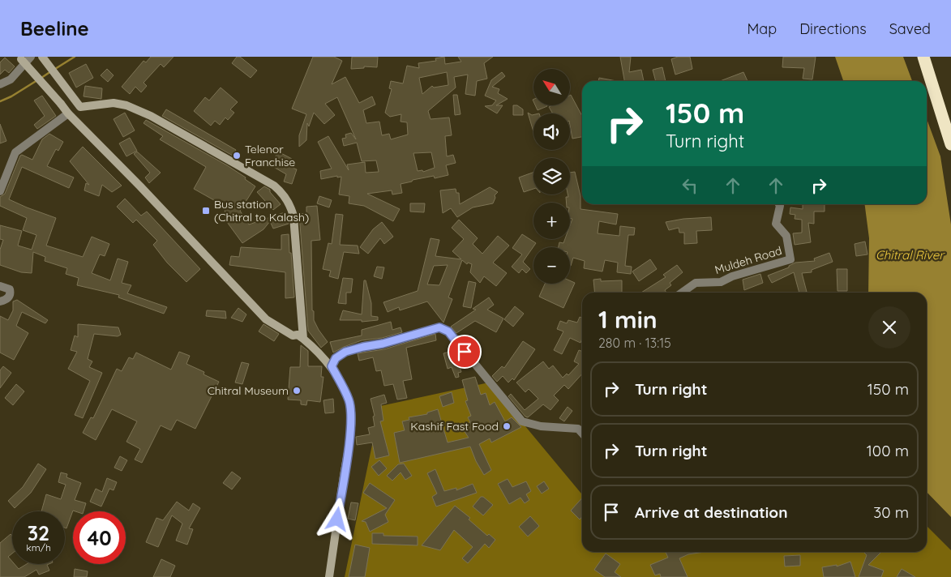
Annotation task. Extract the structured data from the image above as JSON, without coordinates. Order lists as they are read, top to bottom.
{
  "streets": {
    "street": ["Muldeh Road"]
  },
  "water": ["Chitral River"],
  "places": {
    "other": ["Telenor Franchise", "Chitral Museum", "Kashif Fast Food"],
    "transit": ["Bus station (Chitral to Kalash)"]
  },
  "north": "top left",
  "page": {
    "header": "Beeline",
    "nav": ["Map", "Directions", "Saved"],
    "map_buttons": ["+", "−"],
    "turn": ["150 m", "Turn right"],
    "heading": ["1 min", "280 m · 13:15"],
    "list": [
      {
        "name": "Turn right",
        "value": "150 m"
      },
      {
        "name": "Turn right",
        "value": "100 m"
      },
      {
        "name": "Arrive at destination",
        "value": "30 m"
      }
    ],
    "speed": "32 km/h",
    "limit": "40"
  }
}
